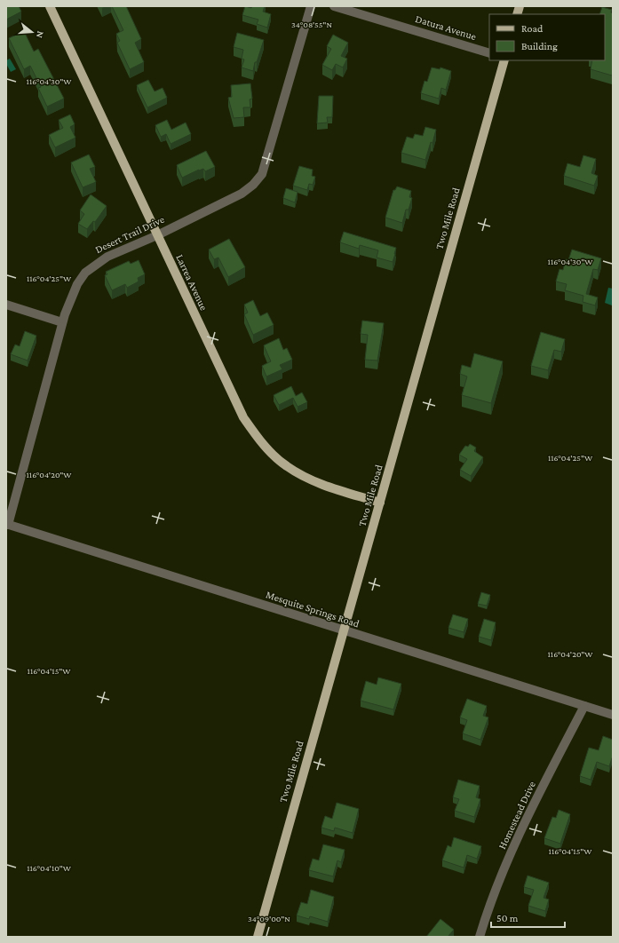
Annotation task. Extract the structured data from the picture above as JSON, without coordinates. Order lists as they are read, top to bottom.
{
  "streets": {
    "main road": ["Two Mile Road", "Larrea Avenue"],
    "street": [
      "Datura Avenue",
      "Desert Trail Drive",
      "Mesquite Springs Road",
      "Homestead Drive"
    ]
  },
  "crossings": [
    ["Two Mile Road", "Larrea Avenue"],
    ["Two Mile Road", "Mesquite Springs Road"],
    ["Desert Trail Drive", "Larrea Avenue"],
    ["Desert Trail Drive", "Mesquite Springs Road"],
    ["Mesquite Springs Road", "Homestead Drive"]
  ],
  "legend": ["Road", "Building"],
  "scale_bar": "50 m",
  "north": "right",
  "coordinates": [
    "34°08'55\"N",
    "116°04'30\"W",
    "116°04'25\"W",
    "116°04'20\"W",
    "116°04'15\"W",
    "116°04'10\"W",
    "34°09'00\"N"
  ]
}
